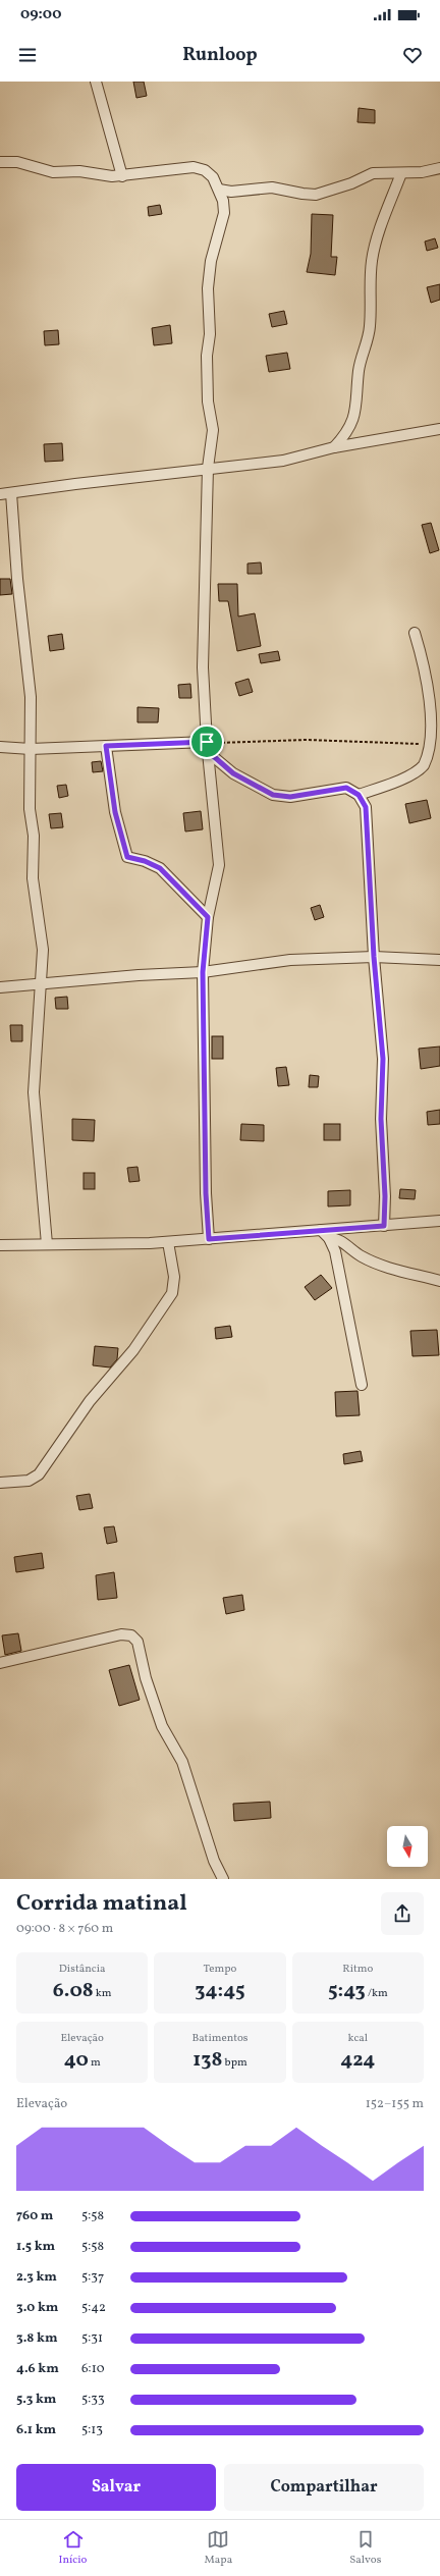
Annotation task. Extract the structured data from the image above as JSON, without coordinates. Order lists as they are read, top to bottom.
{
  "north": "bottom",
  "page": {
    "status": "09:00",
    "header": "Runloop",
    "heading": ["Corrida matinal", "09:00 · 8 × 760 m"],
    "stats": [
      ["Distância", "6.08 km"],
      ["Tempo", "34:45"],
      ["Ritmo", "5:43 /km"],
      ["Elevação", "40 m"],
      ["Batimentos", "138 bpm"],
      ["kcal", "424"]
    ],
    "chart": ["Elevação", "152–155 m"],
    "list": [
      {
        "name": "760 m",
        "note": "5:58"
      },
      {
        "name": "1.5 km",
        "note": "5:58"
      },
      {
        "name": "2.3 km",
        "note": "5:37"
      },
      {
        "name": "3.0 km",
        "note": "5:42"
      },
      {
        "name": "3.8 km",
        "note": "5:31"
      },
      {
        "name": "4.6 km",
        "note": "6:10"
      },
      {
        "name": "5.3 km",
        "note": "5:33"
      },
      {
        "name": "6.1 km",
        "note": "5:13"
      }
    ],
    "buttons": ["Salvar", "Compartilhar"],
    "tabs": ["Início", "Mapa", "Salvos"]
  }
}
